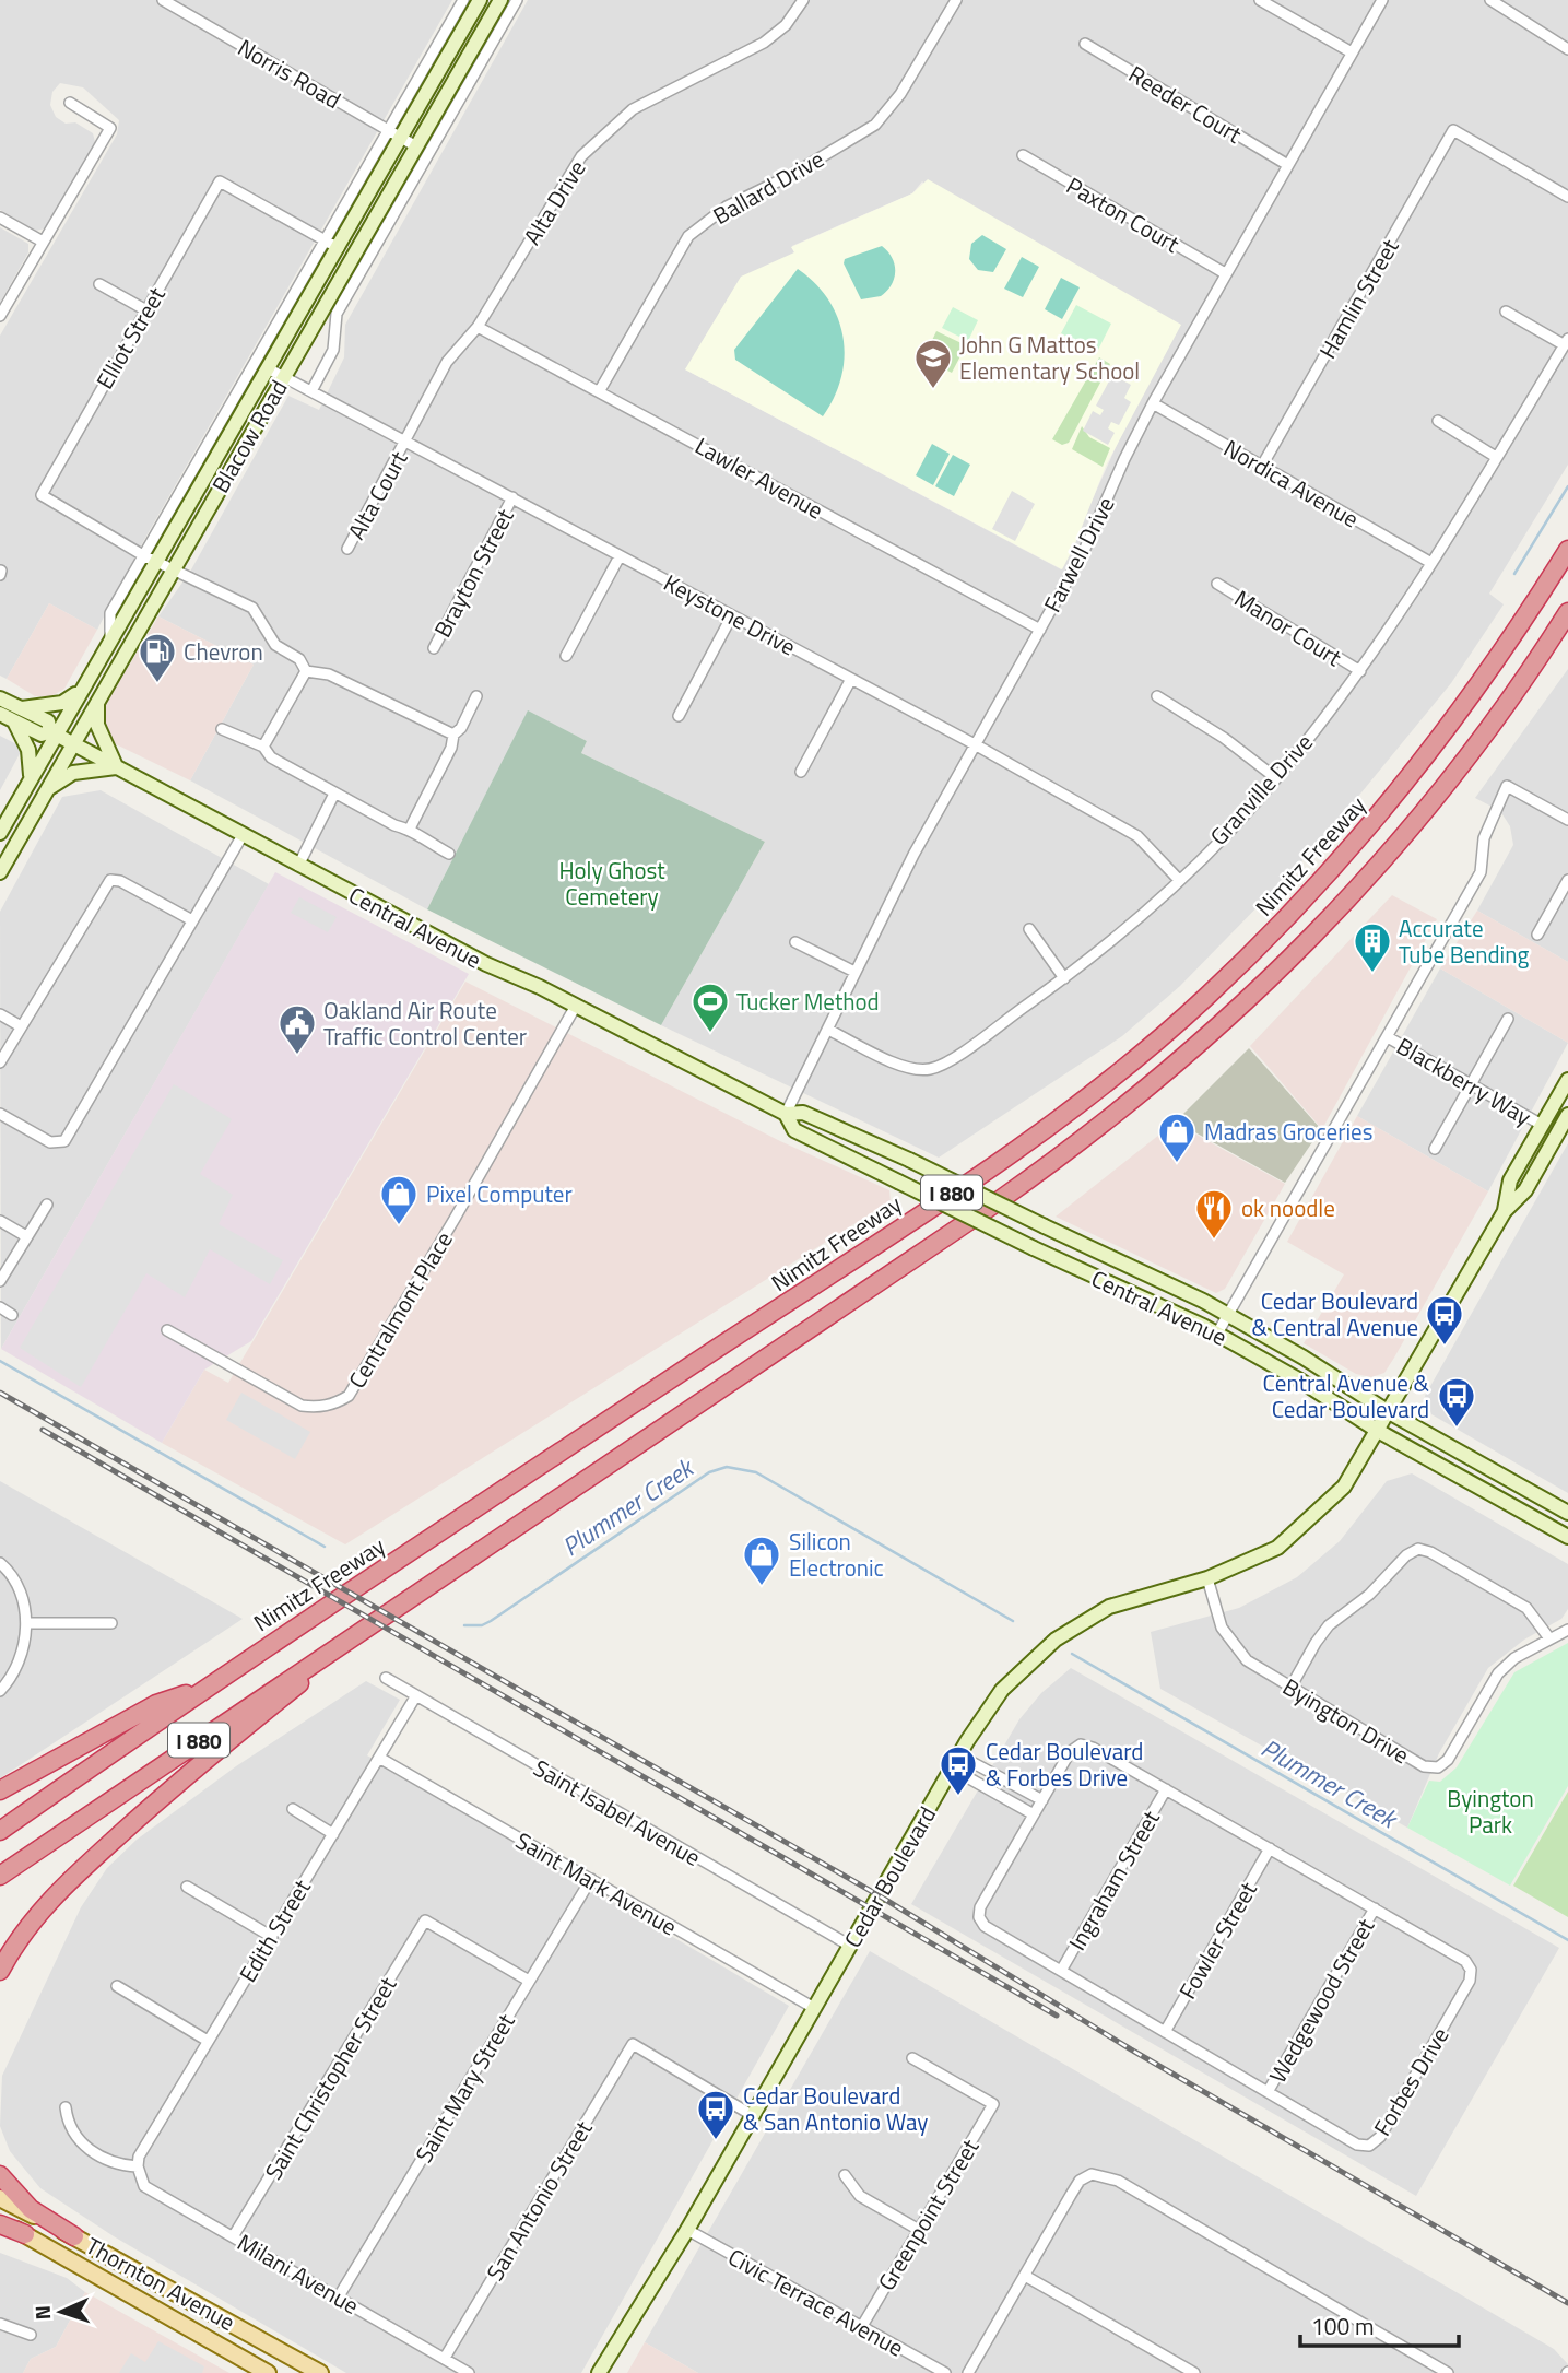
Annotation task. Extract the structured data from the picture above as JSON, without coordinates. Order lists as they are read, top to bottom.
{
  "streets": {
    "highway": ["Nimitz Freeway", "I 880"],
    "main road": [
      "Blacow Road",
      "Central Avenue",
      "Cedar Boulevard",
      "Thornton Avenue"
    ],
    "street": [
      "Norris Road",
      "Reeder Court",
      "Ballard Drive",
      "Alta Drive",
      "Paxton Court",
      "Hamlin Street",
      "Elliot Street",
      "Lawler Avenue",
      "Nordica Avenue",
      "Alta Court",
      "Farwell Drive",
      "Brayton Street",
      "Keystone Drive",
      "Manor Court",
      "Granville Drive",
      "Blackberry Way",
      "Centralmont Place",
      "Byington Drive",
      "Saint Isabel Avenue",
      "Ingraham Street",
      "Saint Mark Avenue",
      "Edith Street",
      "Fowler Street",
      "Wedgewood Street",
      "Saint Christopher Street",
      "Forbes Drive",
      "Saint Mary Street",
      "San Antonio Street",
      "Greenpoint Street",
      "Milani Avenue",
      "Civic Terrace Avenue"
    ]
  },
  "crossings": [
    ["Norris Road", "Blacow Road"],
    ["Reeder Court", "Farwell Drive"],
    ["Ballard Drive", "Lawler Avenue"],
    ["Alta Drive", "Lawler Avenue"],
    ["Alta Drive", "Alta Court"],
    ["Alta Drive", "Keystone Drive"],
    ["Paxton Court", "Farwell Drive"],
    ["Hamlin Street", "Nordica Avenue"],
    ["Elliot Street", "Blacow Road"],
    ["Blacow Road", "Keystone Drive"],
    ["Blacow Road", "Central Avenue"],
    ["Lawler Avenue", "Farwell Drive"],
    ["Nordica Avenue", "Farwell Drive"],
    ["Nordica Avenue", "Granville Drive"],
    ["Alta Court", "Keystone Drive"],
    ["Farwell Drive", "Keystone Drive"],
    ["Farwell Drive", "Granville Drive"],
    ["Farwell Drive", "Central Avenue"],
    ["Brayton Street", "Keystone Drive"],
    ["Keystone Drive", "Granville Drive"],
    ["Manor Court", "Granville Drive"],
    ["Central Avenue", "Centralmont Place"],
    ["Central Avenue", "Cedar Boulevard"],
    ["Blackberry Way", "Cedar Boulevard"],
    ["Byington Drive", "Cedar Boulevard"],
    ["Saint Isabel Avenue", "Cedar Boulevard"],
    ["Saint Isabel Avenue", "Edith Street"],
    ["Cedar Boulevard", "Saint Mark Avenue"],
    ["Cedar Boulevard", "San Antonio Street"],
    ["Cedar Boulevard", "Civic Terrace Avenue"],
    ["Ingraham Street", "Forbes Drive"],
    ["Saint Mark Avenue", "Edith Street"],
    ["Saint Mark Avenue", "Saint Mary Street"],
    ["Edith Street", "Milani Avenue"],
    ["Fowler Street", "Forbes Drive"],
    ["Wedgewood Street", "Forbes Drive"],
    ["Saint Christopher Street", "Saint Mary Street"],
    ["Saint Christopher Street", "Milani Avenue"],
    ["Saint Mary Street", "Milani Avenue"],
    ["San Antonio Street", "Milani Avenue"],
    ["Greenpoint Street", "Civic Terrace Avenue"]
  ],
  "water": ["Plummer Creek"],
  "parks": ["Holy Ghost Cemetery", "Byington Park"],
  "places": {
    "school or university": ["John G Mattos Elementary School"],
    "fuel station": ["Chevron"],
    "building": ["Accurate Tube Bending"],
    "sports": ["Tucker Method"],
    "public building": ["Oakland Air Route Traffic Control Center"],
    "shop": ["Madras Groceries", "Pixel Computer", "Silicon Electronic"],
    "restaurant": ["ok noodle"],
    "bus stop": [
      "Cedar Boulevard & Central Avenue",
      "Central Avenue & Cedar Boulevard",
      "Cedar Boulevard & Forbes Drive",
      "Cedar Boulevard & San Antonio Way"
    ]
  },
  "scale_bar": "100 m",
  "north": "left"
}
